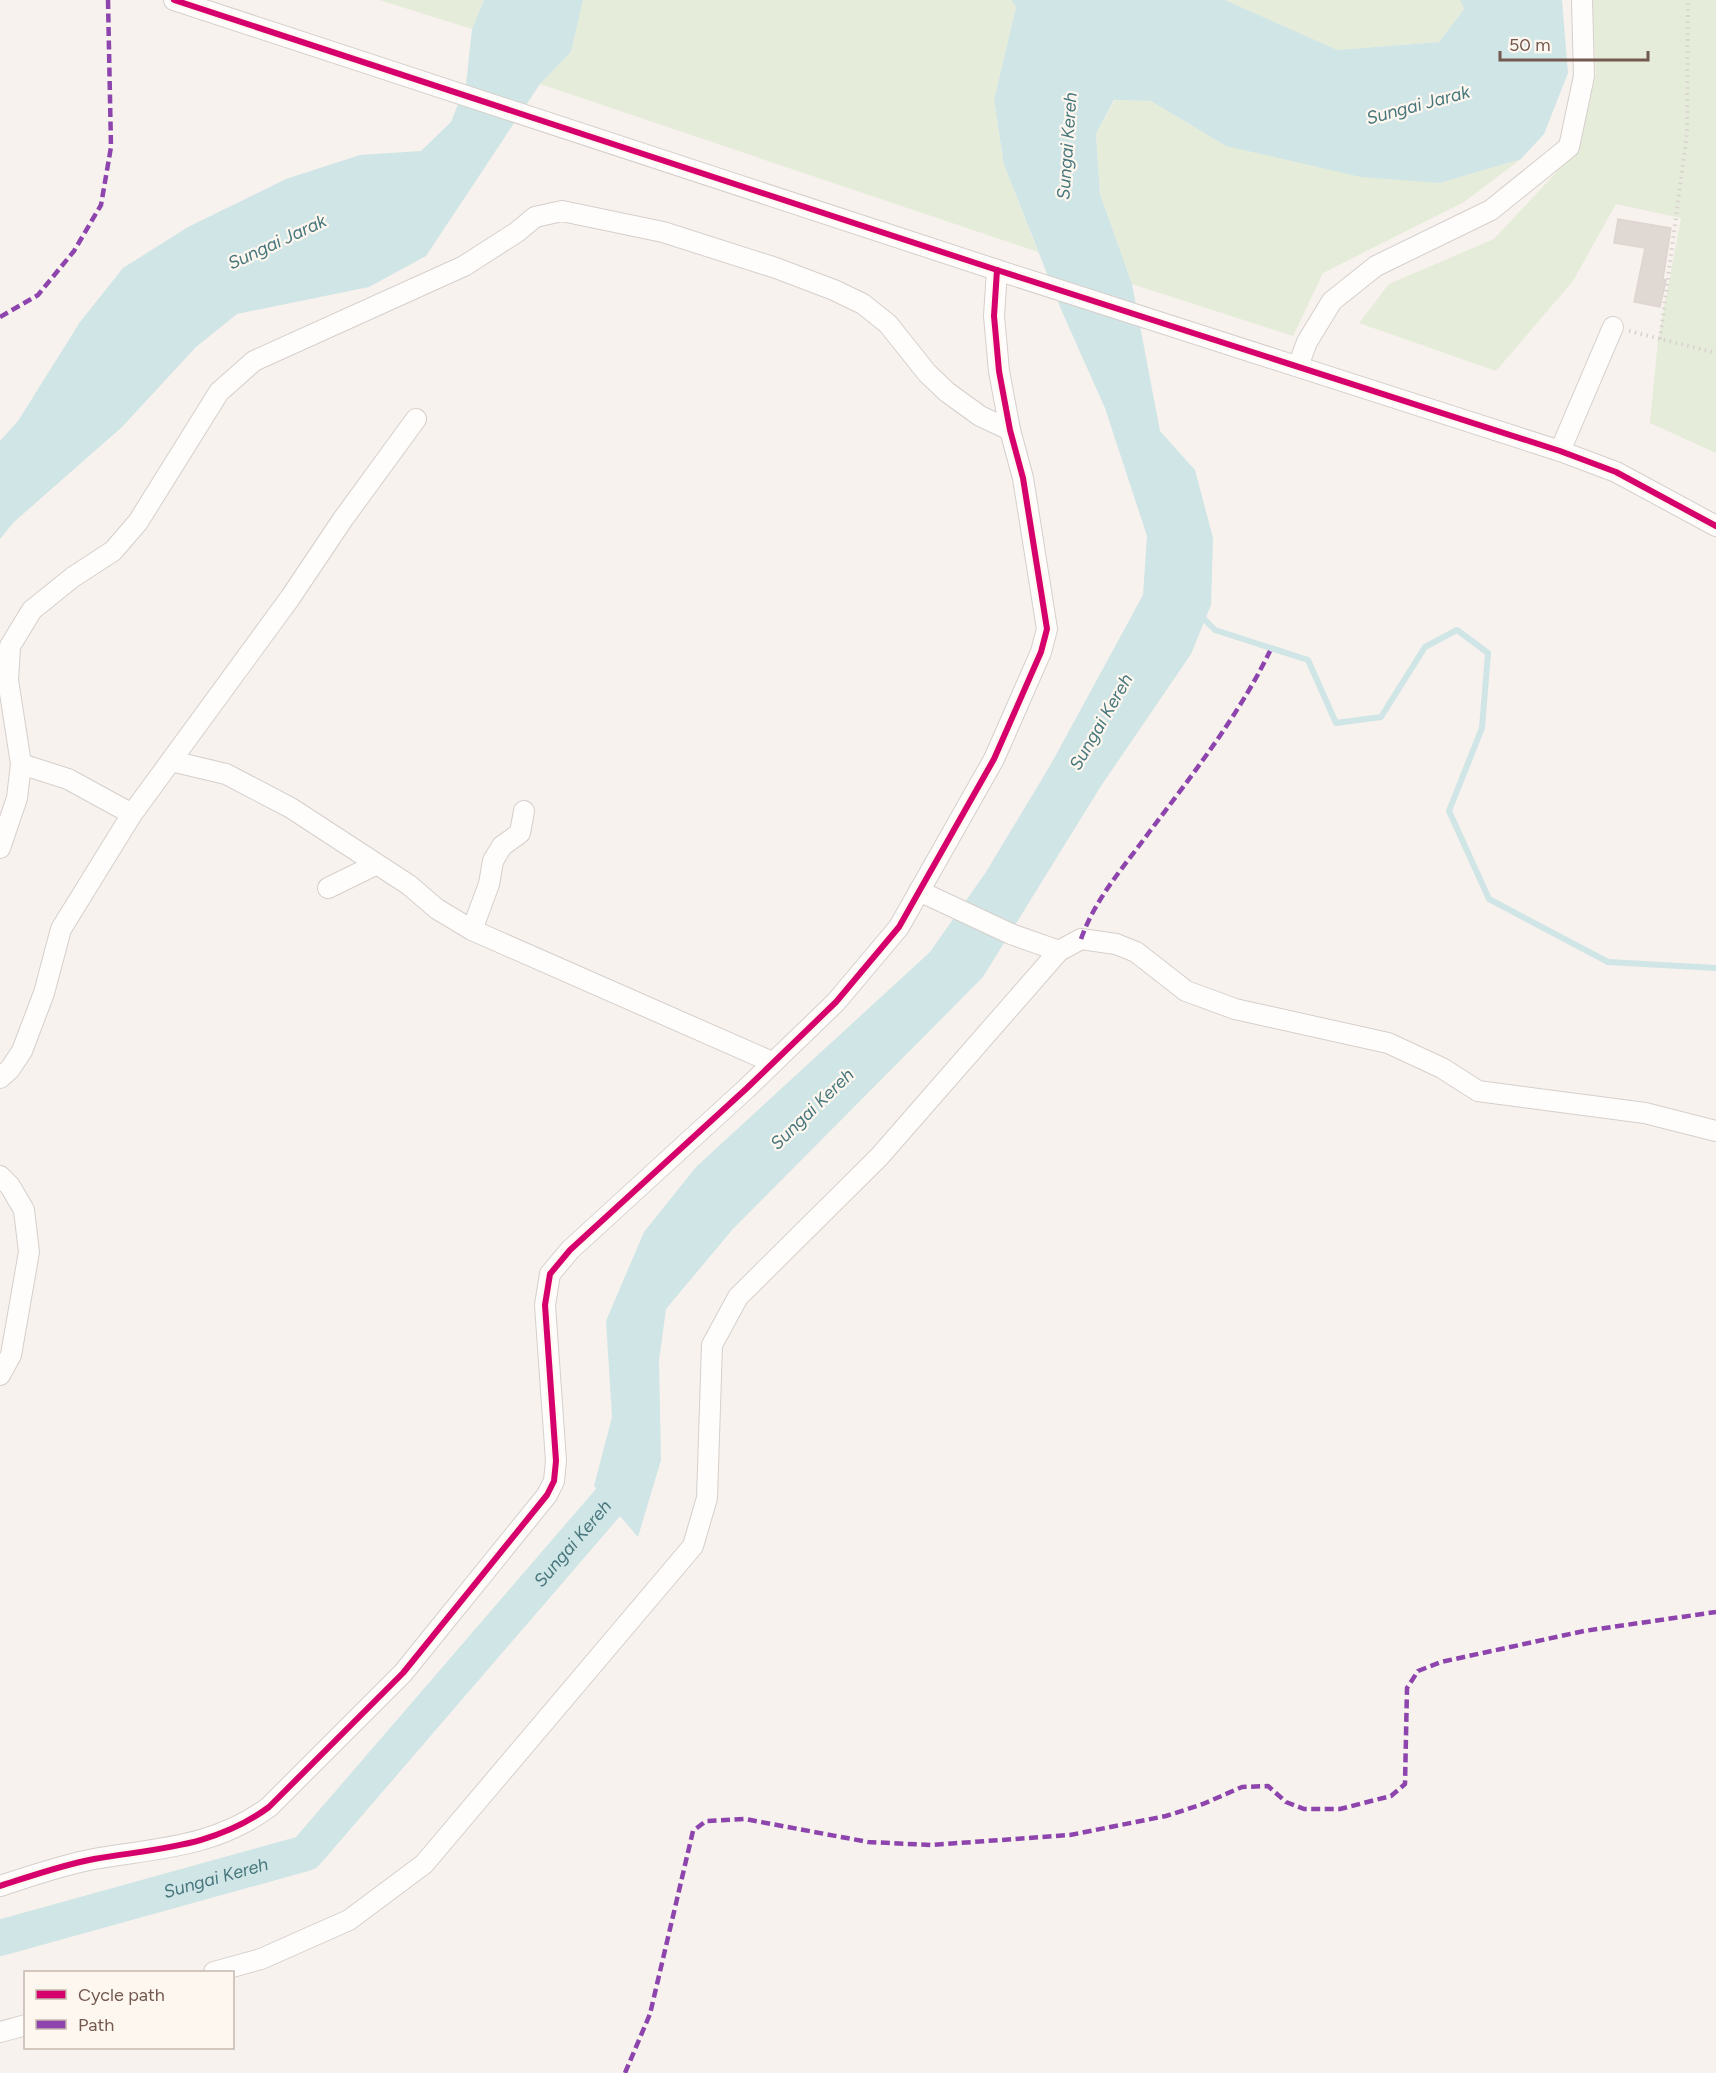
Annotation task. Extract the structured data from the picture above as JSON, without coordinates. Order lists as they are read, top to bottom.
{
  "water": ["Sungai Jarak", "Sungai Kereh"],
  "legend": ["Cycle path", "Path"],
  "scale_bar": "50 m"
}
